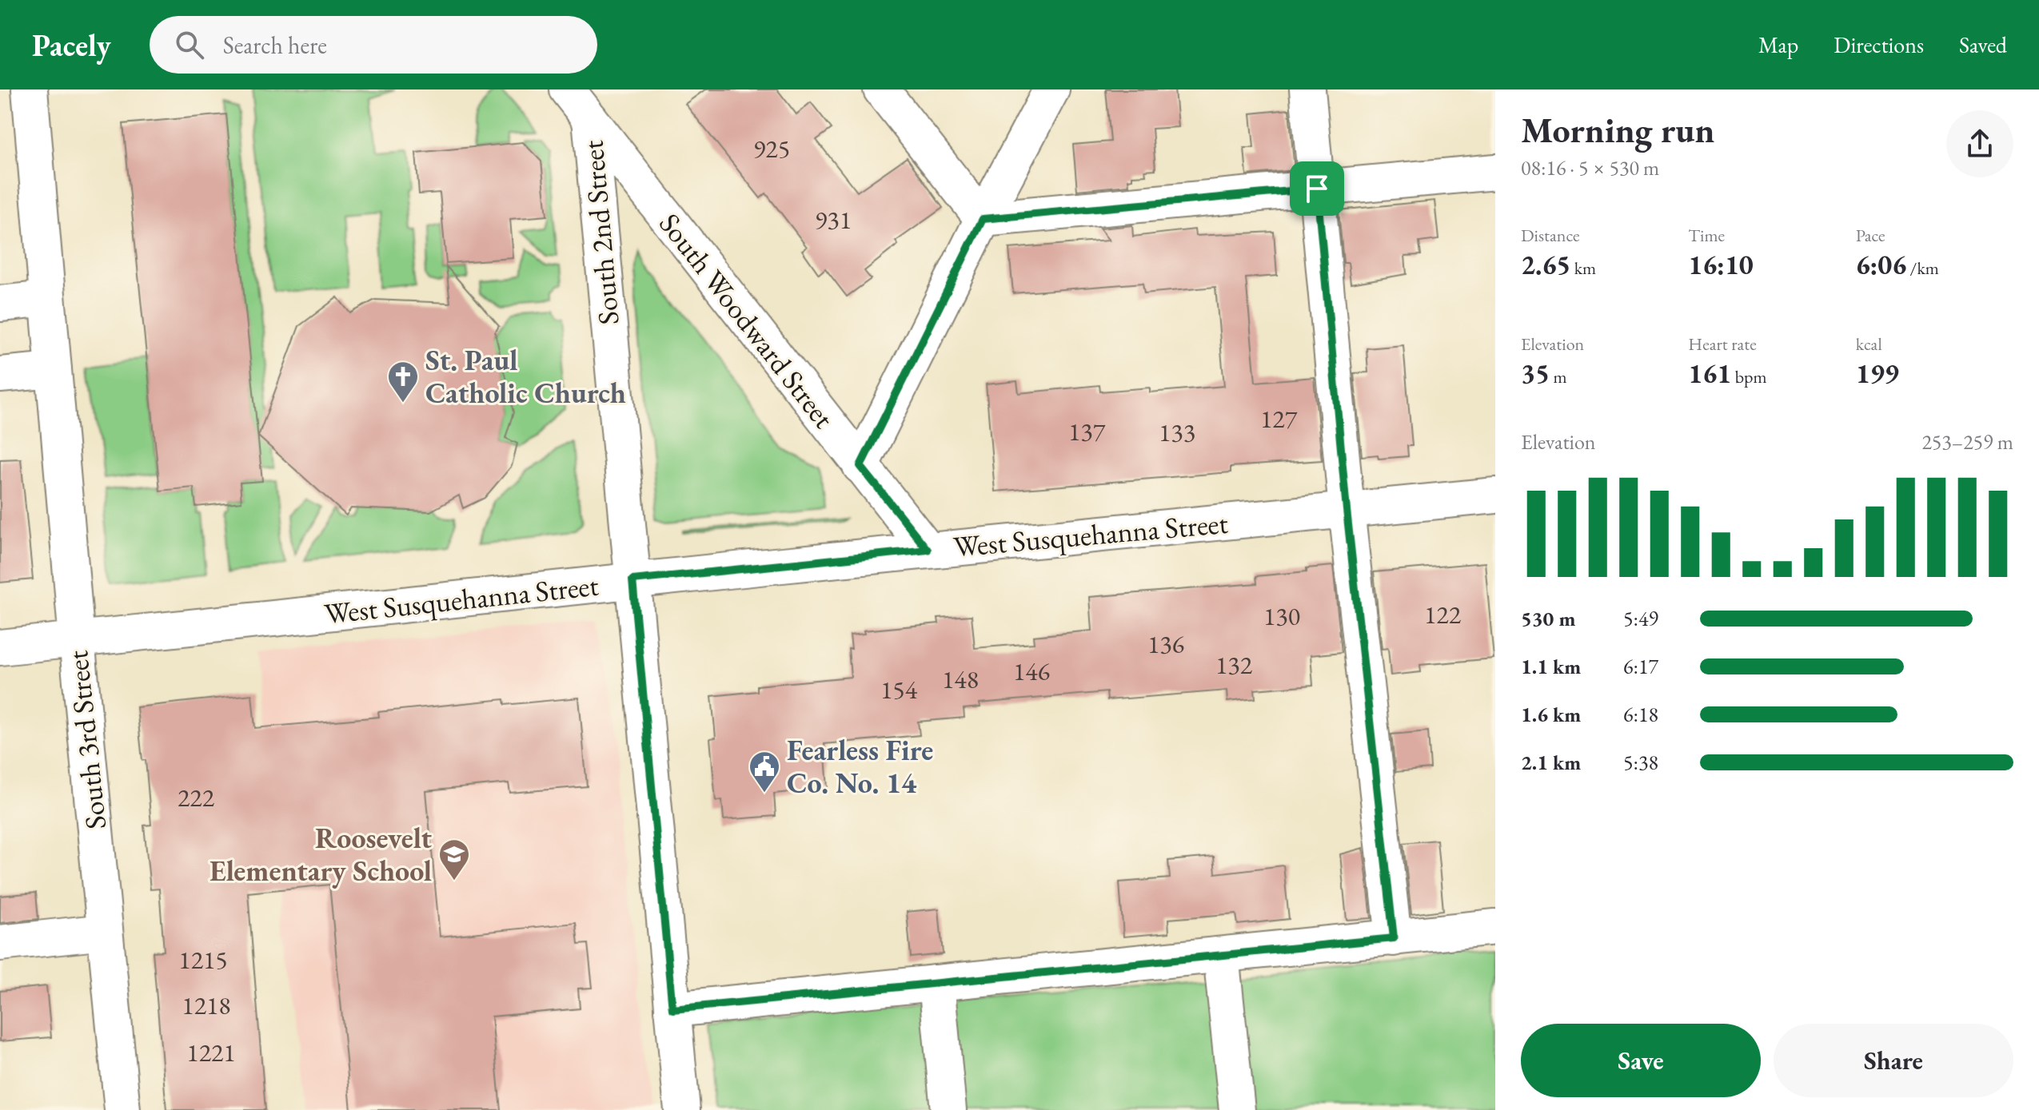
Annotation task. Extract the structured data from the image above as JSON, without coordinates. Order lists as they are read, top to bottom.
{
  "streets": {
    "street": [
      "South 2nd Street",
      "South Woodward Street",
      "West Susquehanna Street",
      "South 3rd Street"
    ]
  },
  "crossings": [
    ["South 2nd Street", "South Woodward Street"],
    ["South 2nd Street", "West Susquehanna Street"],
    ["South Woodward Street", "West Susquehanna Street"],
    ["West Susquehanna Street", "South 3rd Street"]
  ],
  "places": {
    "church": ["St. Paul Catholic Church"],
    "public building": ["Fearless Fire Co. No. 14"],
    "school or university": ["Roosevelt Elementary School"]
  },
  "house_numbers": [
    "925",
    "931",
    "127",
    "137",
    "133",
    "122",
    "130",
    "136",
    "132",
    "146",
    "148",
    "154",
    "222",
    "1215",
    "1218",
    "1221"
  ],
  "page": {
    "header": "Pacely",
    "search": "Search here",
    "nav": ["Map", "Directions", "Saved"],
    "heading": ["Morning run", "08:16 · 5 × 530 m"],
    "stats": [
      ["Distance", "2.65 km"],
      ["Time", "16:10"],
      ["Pace", "6:06 /km"],
      ["Elevation", "35 m"],
      ["Heart rate", "161 bpm"],
      ["kcal", "199"]
    ],
    "chart": ["Elevation", "253–259 m"],
    "list": [
      {
        "name": "530 m",
        "note": "5:49"
      },
      {
        "name": "1.1 km",
        "note": "6:17"
      },
      {
        "name": "1.6 km",
        "note": "6:18"
      },
      {
        "name": "2.1 km",
        "note": "5:38"
      }
    ],
    "buttons": ["Save", "Share"]
  }
}
